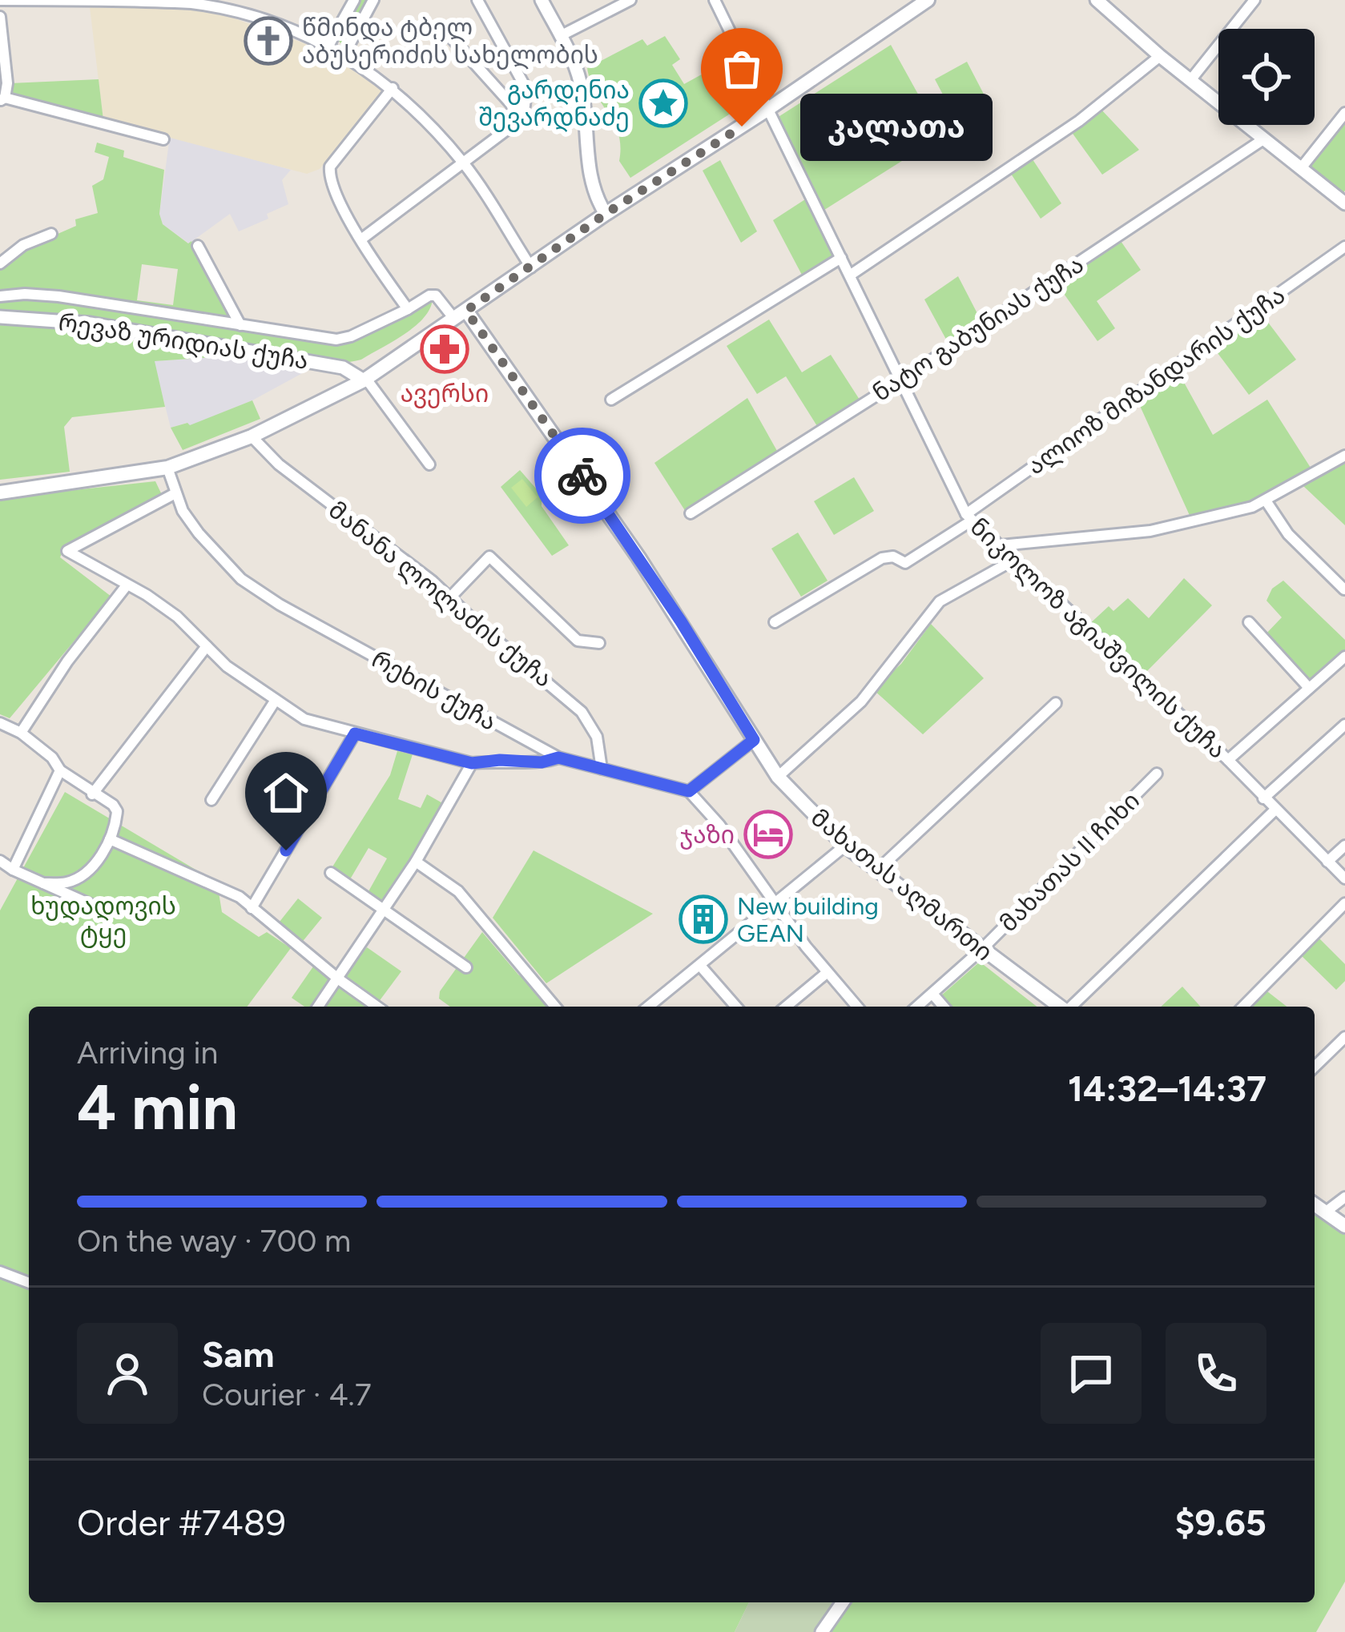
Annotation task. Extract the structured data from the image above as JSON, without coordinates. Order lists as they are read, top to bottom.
{
  "streets": {
    "main road": ["მახათას აღმართი"],
    "street": [
      "ნატო გაბუნიას ქუჩა",
      "რევაზ ურიდიას ქუჩა",
      "ალიოზ მიზანდარის ქუჩა",
      "მანანა ლოლაძის ქუჩა",
      "ნიკოლოზ აგიაშვილის ქუჩა",
      "რეხის ქუჩა",
      "მახათას II ჩიხი"
    ]
  },
  "crossings": [
    ["ნატო გაბუნიას ქუჩა", "ნიკოლოზ აგიაშვილის ქუჩა"],
    ["ალიოზ მიზანდარის ქუჩა", "ნიკოლოზ აგიაშვილის ქუჩა"],
    ["მანანა ლოლაძის ქუჩა", "რეხის ქუჩა"],
    ["მახათას II ჩიხი", "მახათას აღმართი"]
  ],
  "parks": ["ხუდადოვის ტყე"],
  "places": {
    "church": ["წმინდა ტბელ აბუსერიძის სახელობის"],
    "place": ["გარდენია შევარდნაძე"],
    "other": ["კალათა"],
    "pharmacy": ["ავერსი"],
    "hotel": ["ჯაზი"],
    "building": ["New building GEAN"]
  },
  "page": {
    "bubble": "კალათა",
    "heading": ["4 min", "Arriving in", "14:32–14:37"],
    "panel": [
      "Sam",
      "Courier · 4.7",
      "Order #7489",
      "$9.65"
    ],
    "bar": "On the way · 700 m"
  }
}
